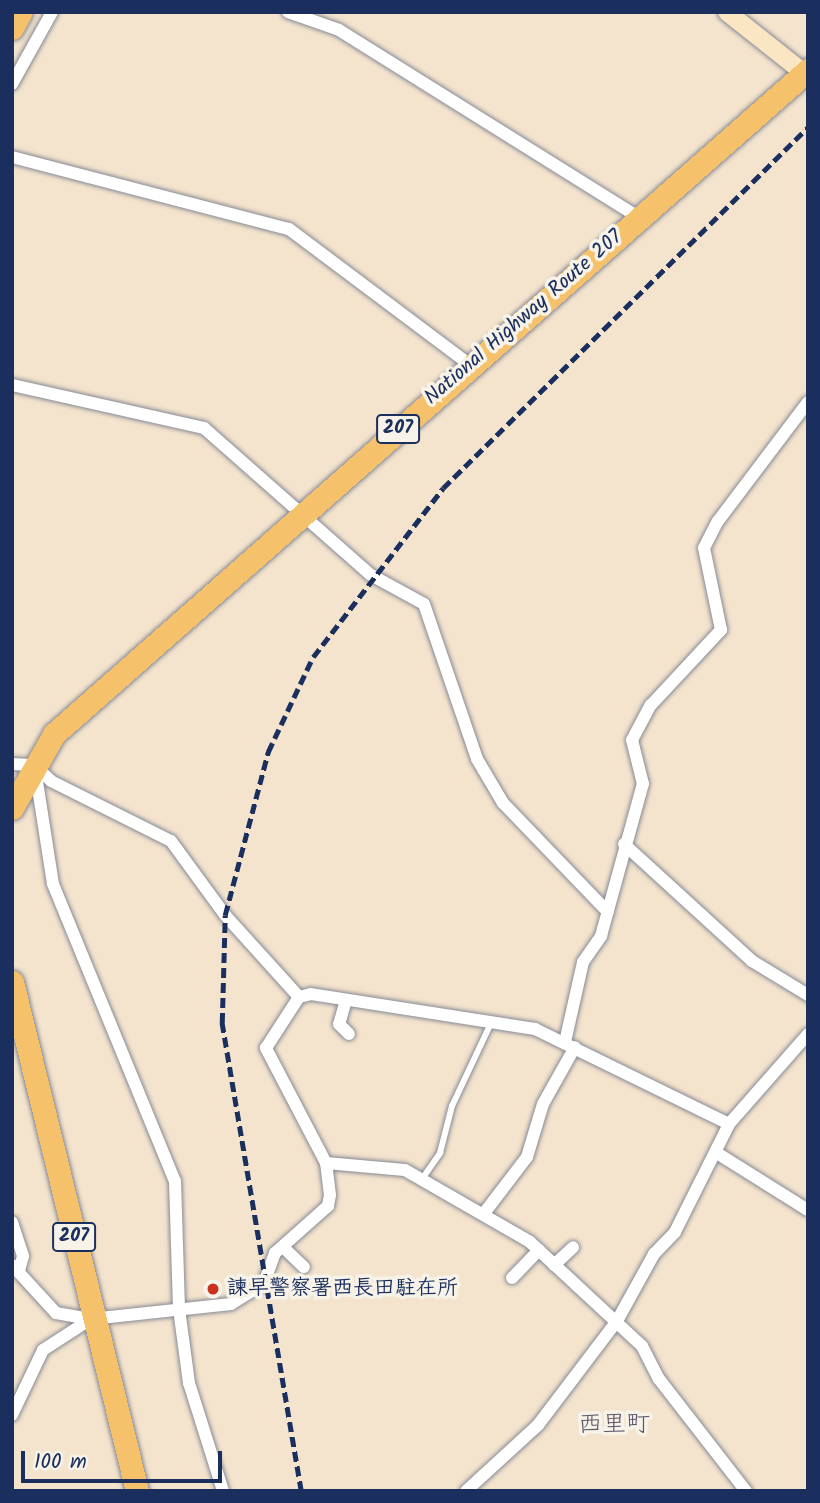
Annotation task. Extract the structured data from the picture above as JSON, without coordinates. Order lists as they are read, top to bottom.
{
  "streets": {
    "highway": ["National Highway Route 207", "207"]
  },
  "districts": ["西里町"],
  "places": ["諫早警察署西長田駐在所"],
  "scale_bar": "100 m"
}
